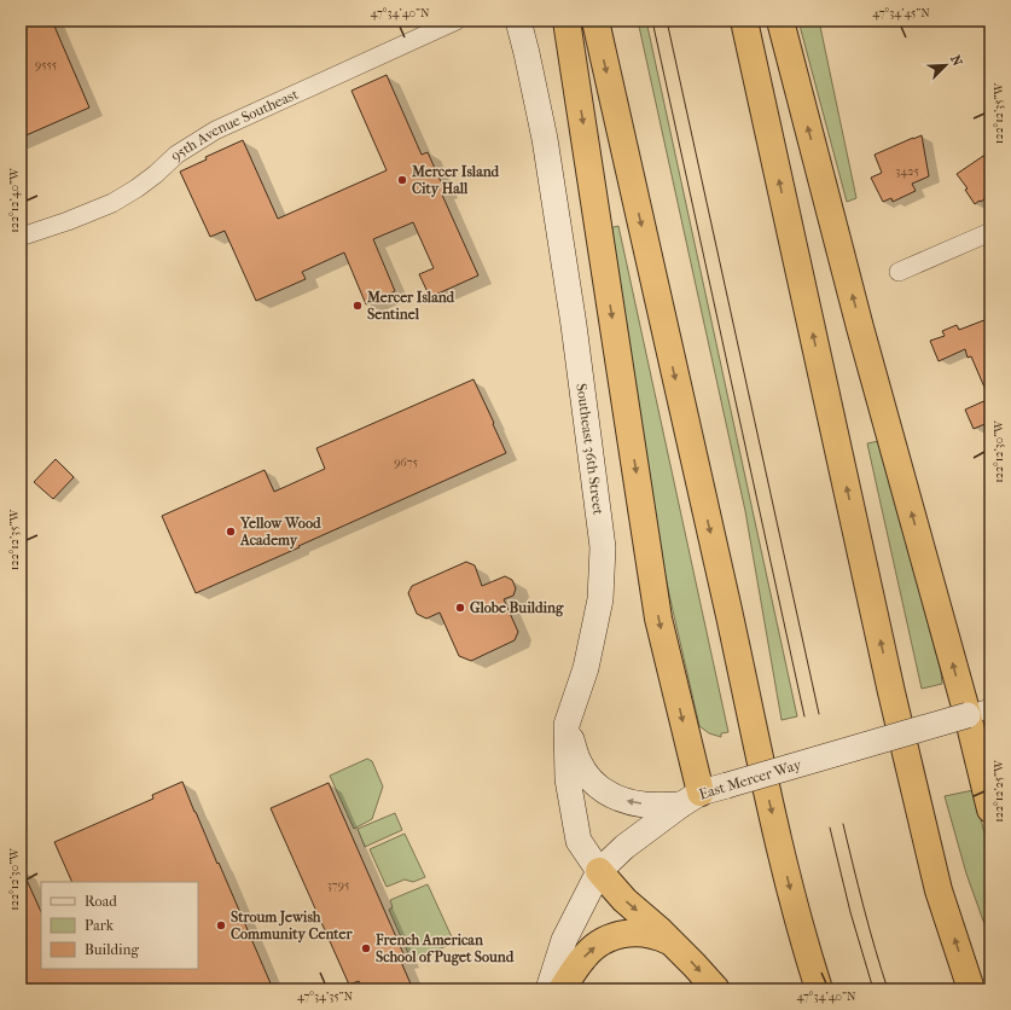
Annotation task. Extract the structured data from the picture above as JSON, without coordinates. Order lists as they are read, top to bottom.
{
  "streets": {
    "street": ["95th Avenue Southeast", "Southeast 36th Street", "East Mercer Way"]
  },
  "crossings": [
    ["Southeast 36th Street", "East Mercer Way"]
  ],
  "places": [
    "Mercer Island City Hall",
    "Mercer Island Sentinel",
    "Yellow Wood Academy",
    "Globe Building",
    "Stroum Jewish Community Center",
    "French American School of Puget Sound"
  ],
  "house_numbers": [
    "9555",
    "3425",
    "9675",
    "3795"
  ],
  "legend": ["Road", "Park", "Building"],
  "north": "top right",
  "coordinates": [
    "47°34'40\"N",
    "47°34'45\"N",
    "122°12'35\"W",
    "122°12'40\"W",
    "122°12'30\"W",
    "122°12'25\"W",
    "47°34'35\"N"
  ]
}
